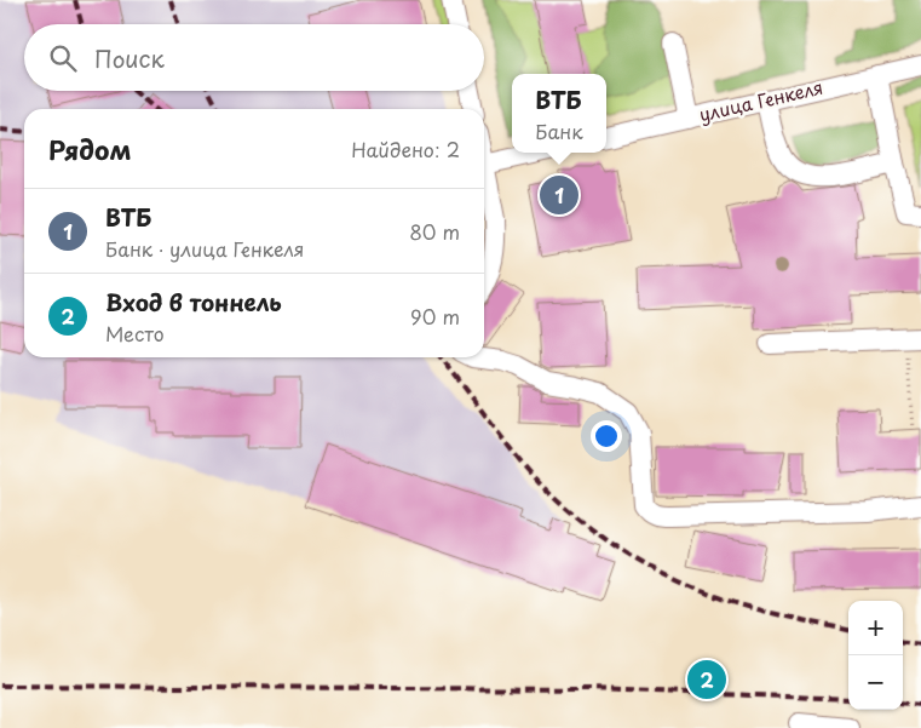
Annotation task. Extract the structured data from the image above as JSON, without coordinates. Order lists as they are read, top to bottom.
{
  "streets": {
    "street": ["улица Генкеля"]
  },
  "page": {
    "search": "Поиск",
    "popup": ["ВТБ", "Банк"],
    "heading": ["Рядом", "Найдено: 2"],
    "pins": ["1", "2"],
    "list": [
      {
        "mark": "1",
        "name": "ВТБ",
        "note": "Банк · улица Генкеля",
        "value": "80 m"
      },
      {
        "mark": "2",
        "name": "Вход в тоннель",
        "note": "Место",
        "value": "90 m"
      }
    ],
    "map_buttons": ["+", "−"]
  }
}
